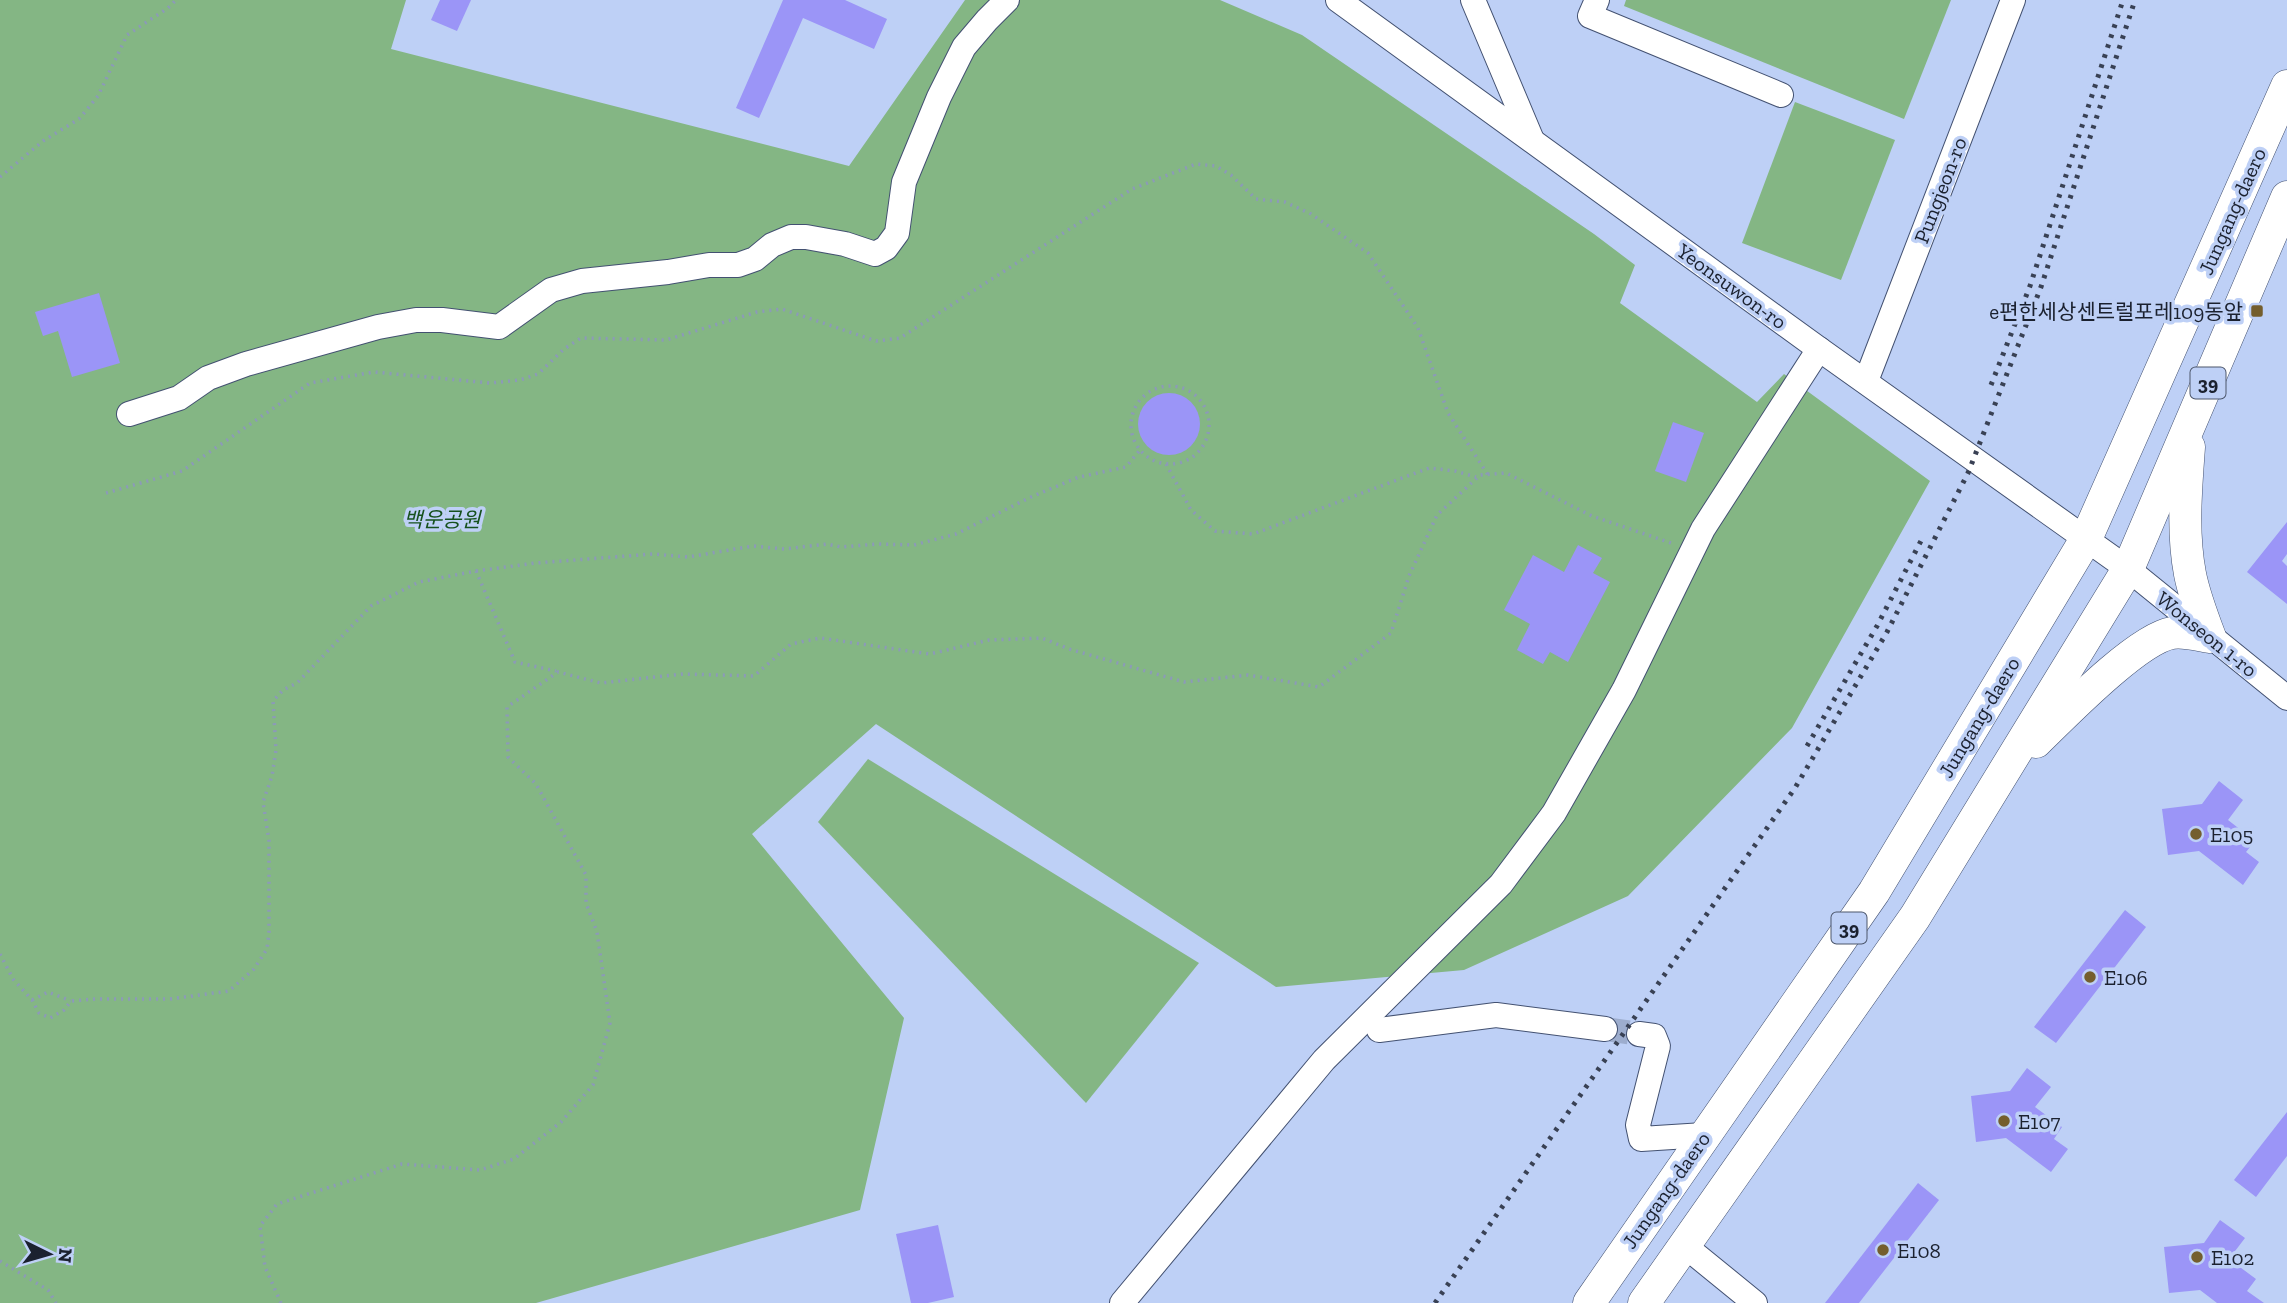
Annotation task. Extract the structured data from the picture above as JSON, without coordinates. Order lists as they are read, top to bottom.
{
  "streets": {
    "main road": ["Jungang-daero", "39"],
    "street": ["Pungjeon-ro", "Yeonsuwon-ro", "Wonseon 1-ro"]
  },
  "crossings": [
    ["Pungjeon-ro", "Yeonsuwon-ro"],
    ["Jungang-daero", "Yeonsuwon-ro"],
    ["Yeonsuwon-ro", "39"],
    ["Yeonsuwon-ro", "Wonseon 1-ro"],
    ["39", "Wonseon 1-ro"]
  ],
  "parks": ["백운공원"],
  "places": {
    "transit": ["e편한세상센트럴포레109동앞"],
    "other": [
      "E105",
      "E106",
      "E107",
      "E108",
      "E102"
    ]
  },
  "north": "right"
}
